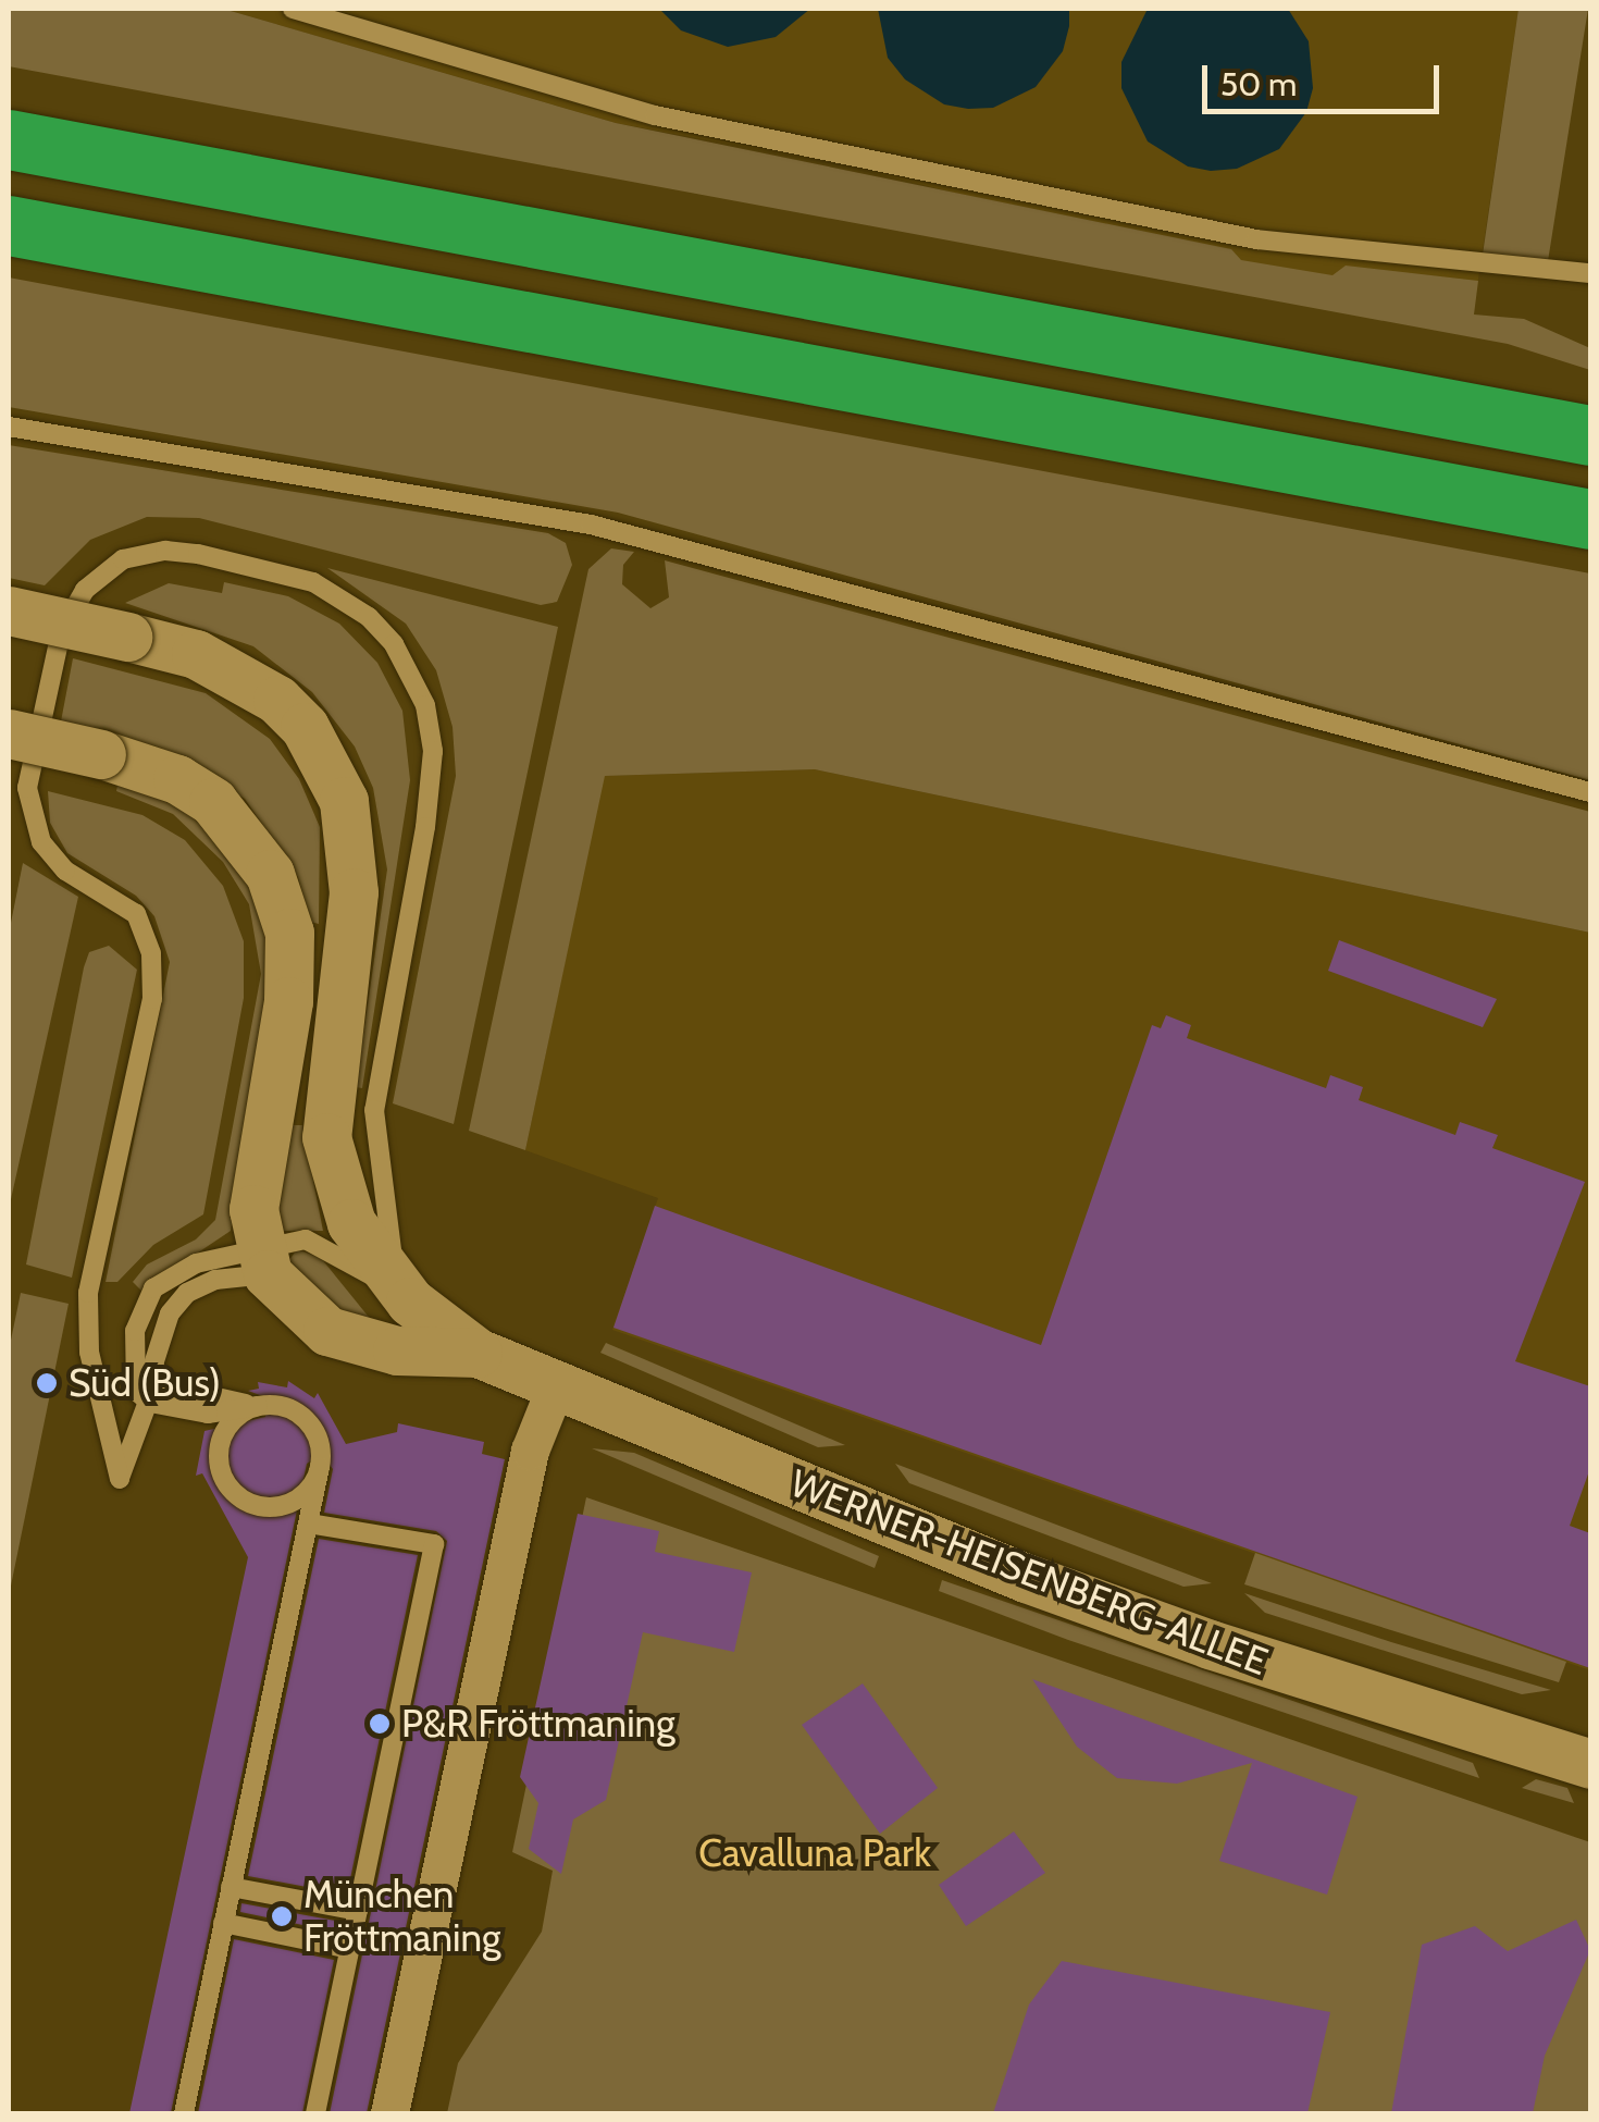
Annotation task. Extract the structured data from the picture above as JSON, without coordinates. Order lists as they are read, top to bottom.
{
  "streets": {
    "street": ["WERNER-HEISENBERG-ALLEE"]
  },
  "parks": ["Cavalluna Park"],
  "places": ["Süd (Bus)", "P&R Fröttmaning", "München Fröttmaning"],
  "scale_bar": "50 m"
}
